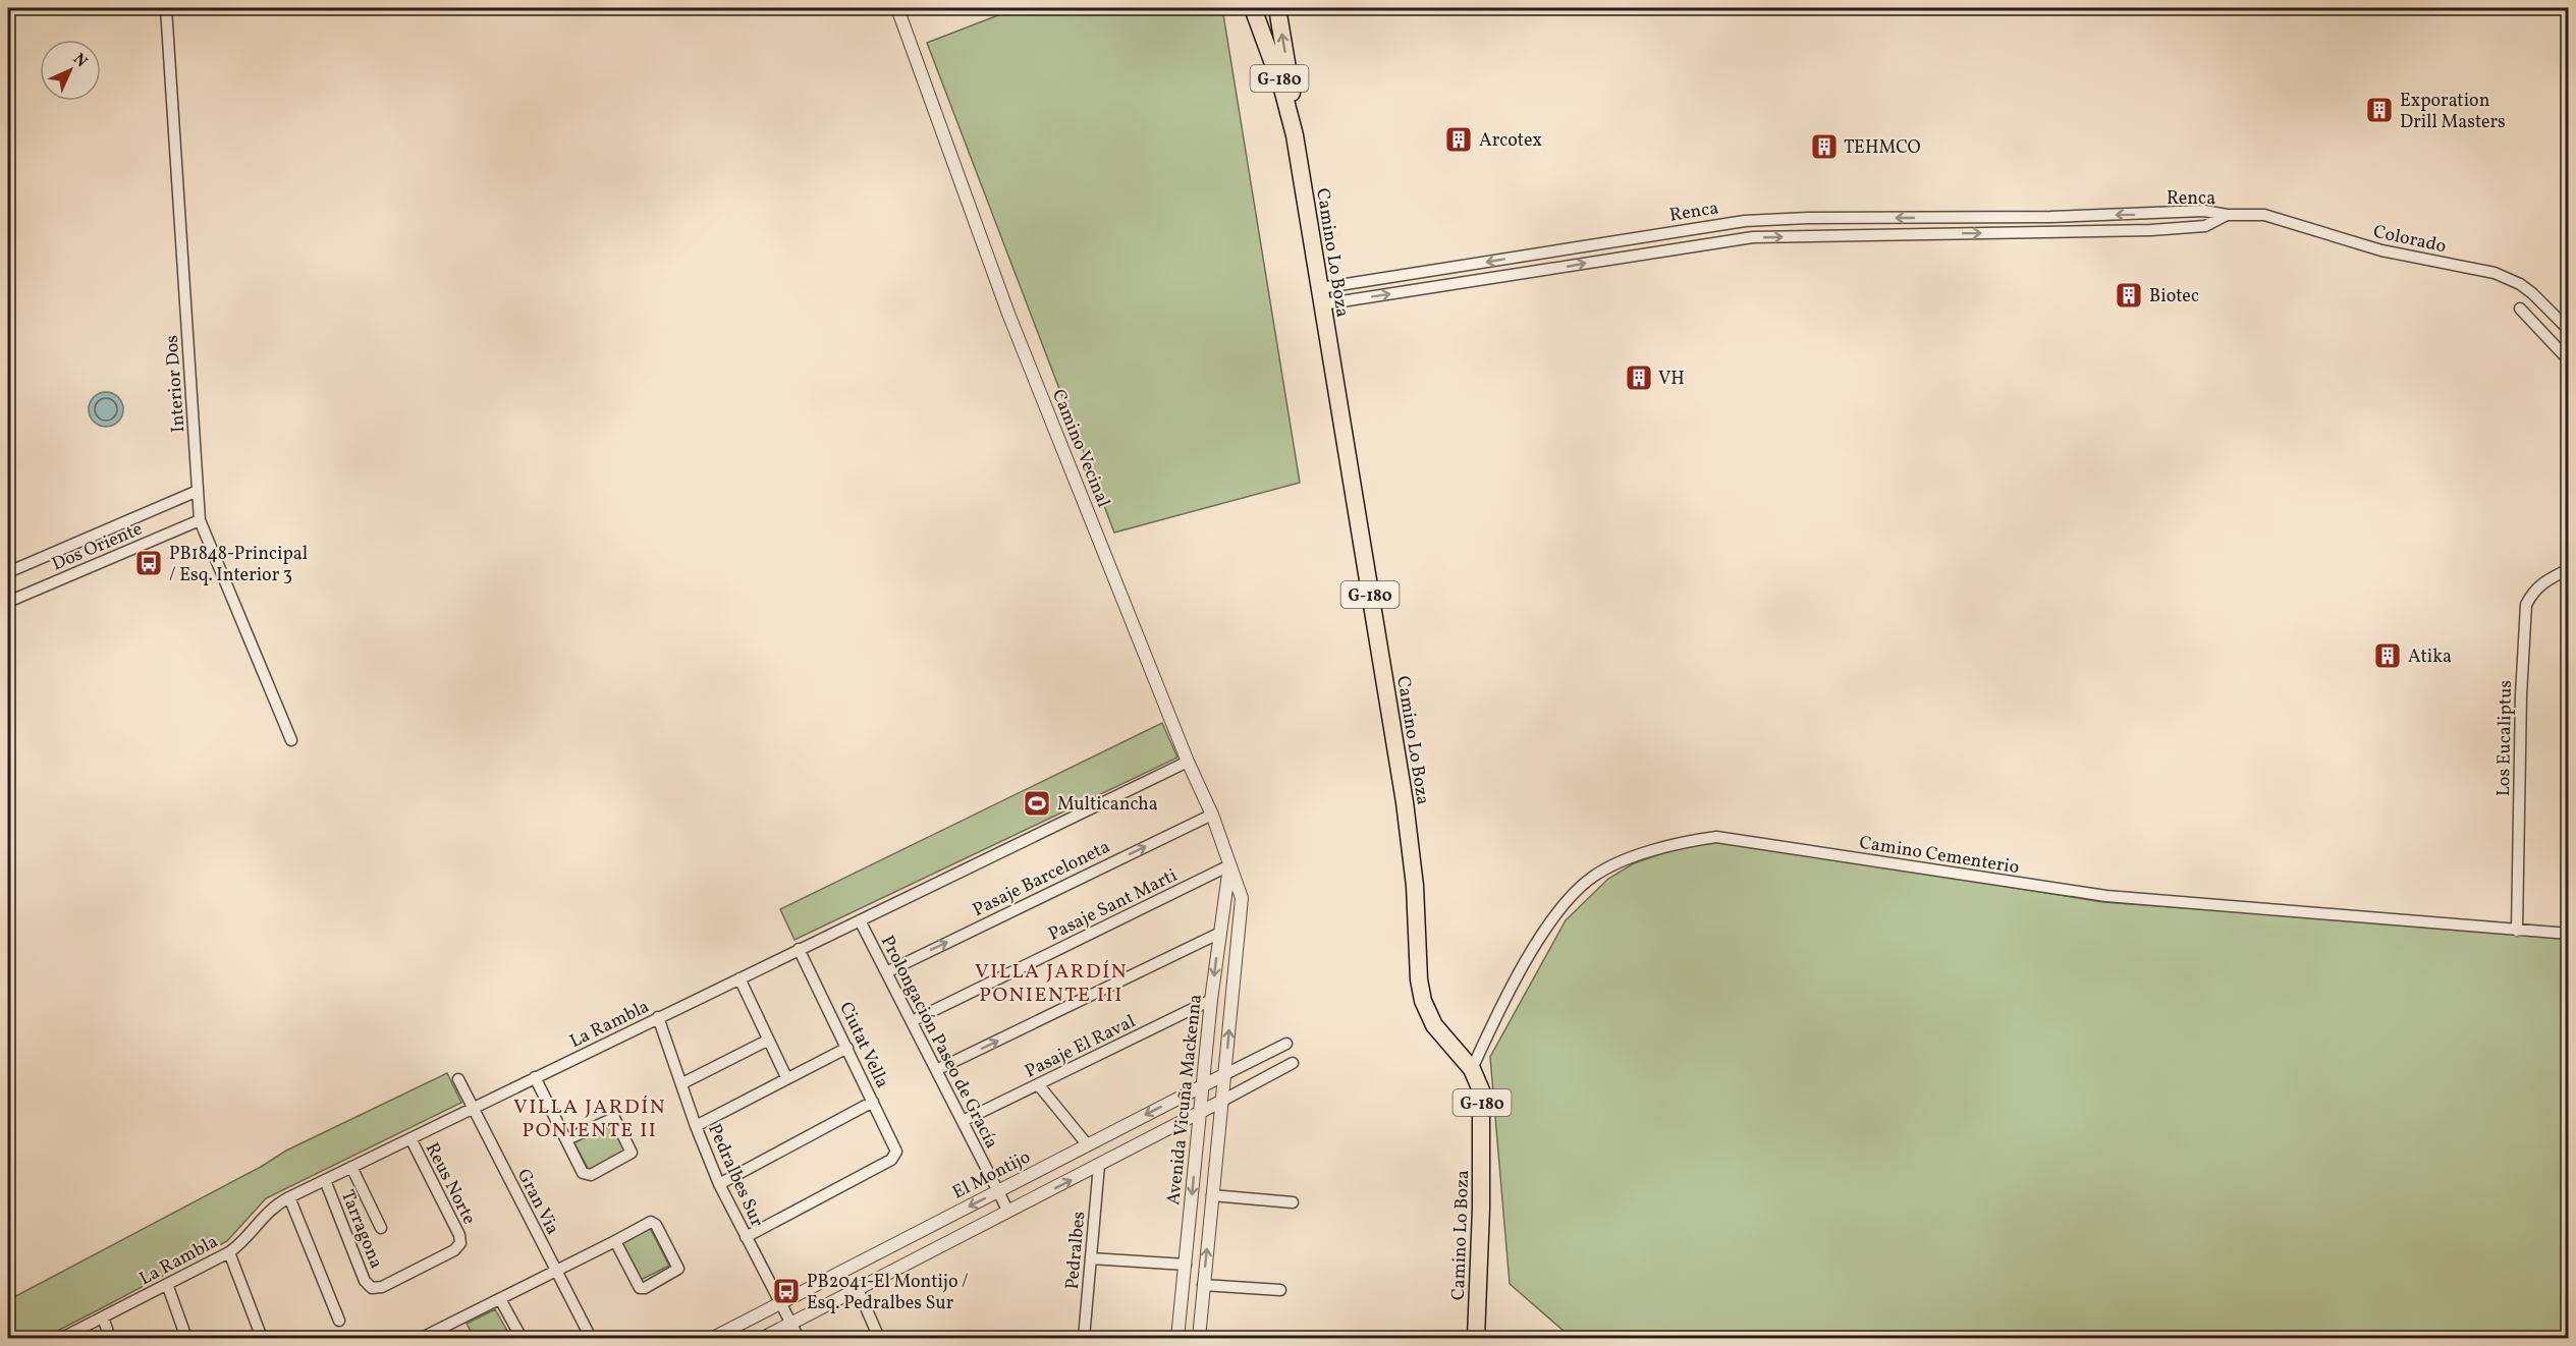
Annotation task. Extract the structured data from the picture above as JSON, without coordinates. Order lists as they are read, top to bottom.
{
  "streets": {
    "main road": ["G-180", "Camino Lo Boza"],
    "street": [
      "Renca",
      "Colorado",
      "Interior Dos",
      "Camino Vecinal",
      "Dos Oriente",
      "Los Eucaliptus",
      "Camino Cementerio",
      "Pasaje Barceloneta",
      "Pasaje Sant Marti",
      "La Rambla",
      "Prolongación Paseo de Gracía",
      "Ciutat Vella",
      "Pasaje El Raval",
      "Avenida Vicuña Mackenna",
      "El Montijo",
      "Pedralbes Sur",
      "Reus Norte",
      "Gran Via",
      "Tarragona",
      "Pedralbes"
    ]
  },
  "crossings": [
    ["Renca", "Colorado"],
    ["Renca", "Camino Lo Boza"],
    ["Camino Lo Boza", "Camino Cementerio"],
    ["Interior Dos", "Dos Oriente"],
    ["Camino Vecinal", "Pasaje Barceloneta"],
    ["Camino Vecinal", "Pasaje Sant Marti"],
    ["Camino Vecinal", "La Rambla"],
    ["Camino Vecinal", "Avenida Vicuña Mackenna"],
    ["Los Eucaliptus", "Camino Cementerio"],
    ["Pasaje Barceloneta", "Prolongación Paseo de Gracía"],
    ["Pasaje Sant Marti", "Prolongación Paseo de Gracía"],
    ["Pasaje Sant Marti", "Avenida Vicuña Mackenna"],
    ["La Rambla", "Prolongación Paseo de Gracía"],
    ["La Rambla", "Ciutat Vella"],
    ["La Rambla", "Pedralbes Sur"],
    ["La Rambla", "Reus Norte"],
    ["La Rambla", "Gran Via"],
    ["La Rambla", "Tarragona"],
    ["Prolongación Paseo de Gracía", "Pasaje El Raval"],
    ["Prolongación Paseo de Gracía", "El Montijo"],
    ["Ciutat Vella", "Pedralbes Sur"],
    ["Pasaje El Raval", "Avenida Vicuña Mackenna"],
    ["Avenida Vicuña Mackenna", "El Montijo"],
    ["El Montijo", "Pedralbes Sur"],
    ["Reus Norte", "Tarragona"]
  ],
  "one_way": ["Pasaje Barceloneta"],
  "districts": ["VILLA JARDÍN PONIENTE III", "VILLA JARDÍN PONIENTE II"],
  "places": {
    "building": [
      "Exporation Drill Masters",
      "Arcotex",
      "TEHMCO",
      "Biotec",
      "VH",
      "Atika"
    ],
    "bus stop": ["PB1848-Principal / Esq. Interior 3", "PB2041-El Montijo / Esq. Pedralbes Sur"],
    "sports": ["Multicancha"]
  },
  "north": "top right"
}
